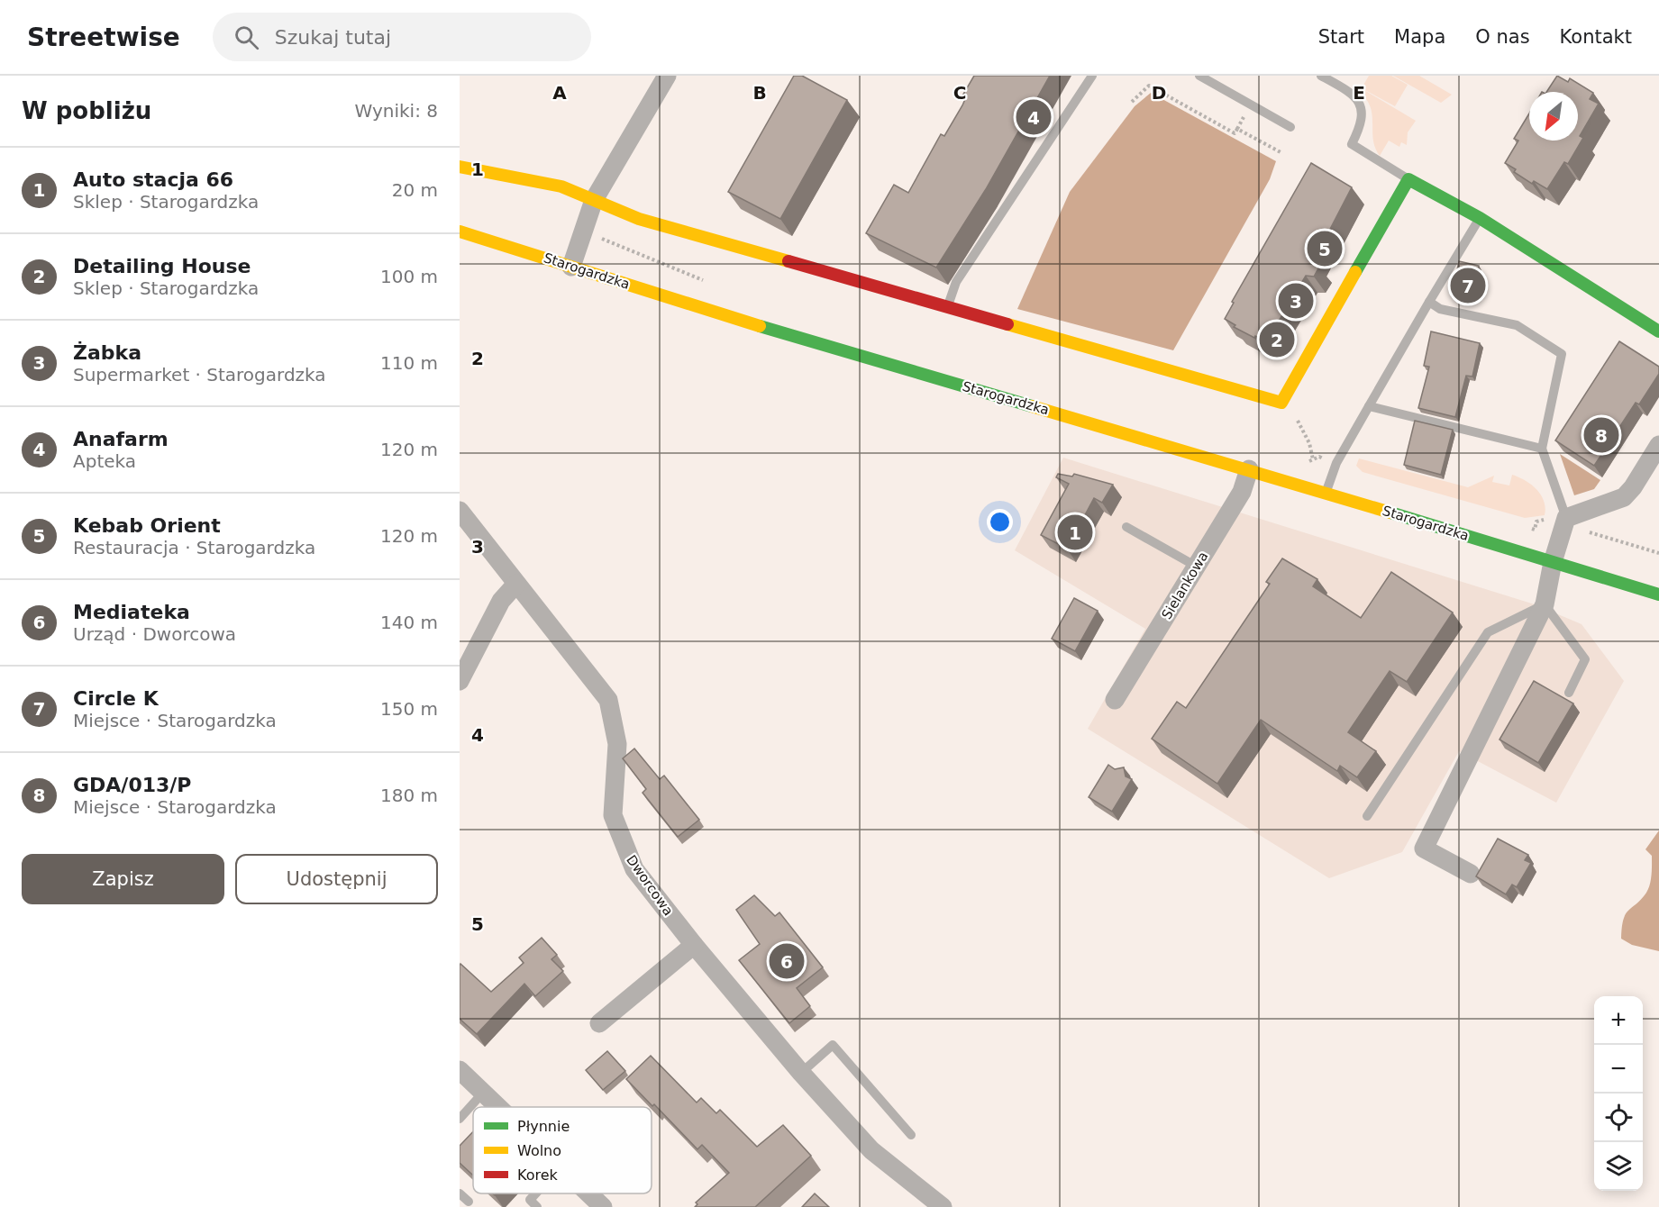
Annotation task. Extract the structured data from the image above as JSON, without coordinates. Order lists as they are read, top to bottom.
{
  "streets": {
    "street": ["Starogardzka", "Sielankowa", "Dworcowa"]
  },
  "crossings": [
    ["Starogardzka", "Sielankowa"]
  ],
  "legend": ["Płynnie", "Wolno", "Korek"],
  "north": "bottom left",
  "page": {
    "header": "Streetwise",
    "search": "Szukaj tutaj",
    "nav": [
      "Start",
      "Mapa",
      "O nas",
      "Kontakt"
    ],
    "heading": ["W pobliżu", "Wyniki: 8"],
    "pins": [
      "4",
      "5",
      "7",
      "3",
      "2",
      "8",
      "1",
      "6"
    ],
    "list": [
      {
        "mark": "1",
        "name": "Auto stacja 66",
        "note": "Sklep · Starogardzka",
        "value": "20 m"
      },
      {
        "mark": "2",
        "name": "Detailing House",
        "note": "Sklep · Starogardzka",
        "value": "100 m"
      },
      {
        "mark": "3",
        "name": "Żabka",
        "note": "Supermarket · Starogardzka",
        "value": "110 m"
      },
      {
        "mark": "4",
        "name": "Anafarm",
        "note": "Apteka",
        "value": "120 m"
      },
      {
        "mark": "5",
        "name": "Kebab Orient",
        "note": "Restauracja · Starogardzka",
        "value": "120 m"
      },
      {
        "mark": "6",
        "name": "Mediateka",
        "note": "Urząd · Dworcowa",
        "value": "140 m"
      },
      {
        "mark": "7",
        "name": "Circle K",
        "note": "Miejsce · Starogardzka",
        "value": "150 m"
      },
      {
        "mark": "8",
        "name": "GDA/013/P",
        "note": "Miejsce · Starogardzka",
        "value": "180 m"
      }
    ],
    "buttons": ["Zapisz", "Udostępnij"],
    "map_buttons": ["+", "−"]
  },
  "grid": {
    "columns": [
      "A",
      "B",
      "C",
      "D",
      "E"
    ],
    "rows": [
      "1",
      "2",
      "3",
      "4",
      "5"
    ]
  }
}
